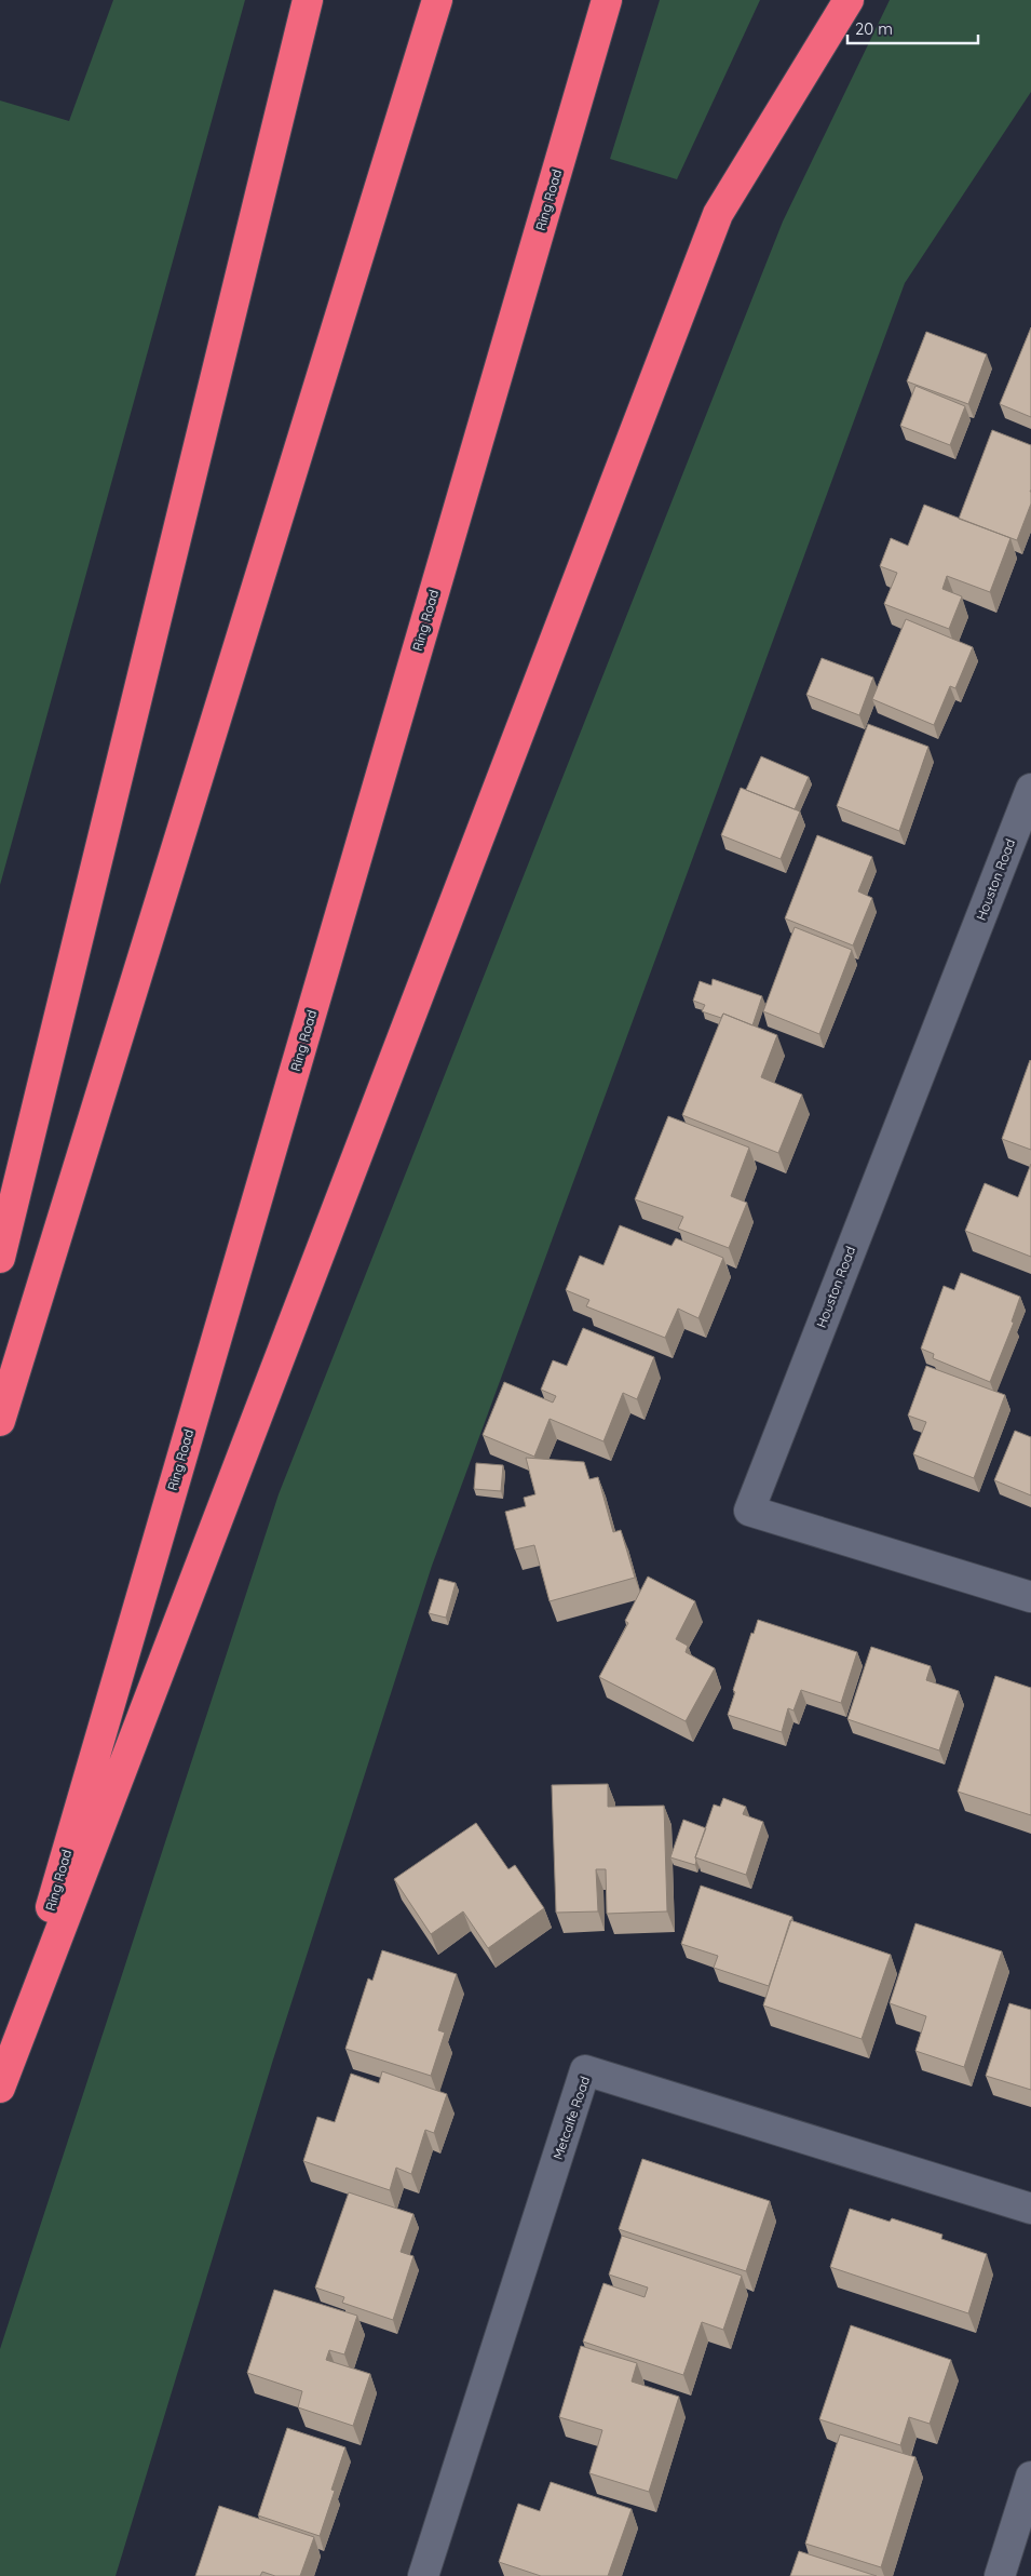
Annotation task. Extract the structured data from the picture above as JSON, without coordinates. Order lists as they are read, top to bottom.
{
  "streets": {
    "highway": ["Ring Road"],
    "street": ["Houston Road", "Metcalfe Road"]
  },
  "scale_bar": "20 m"
}
